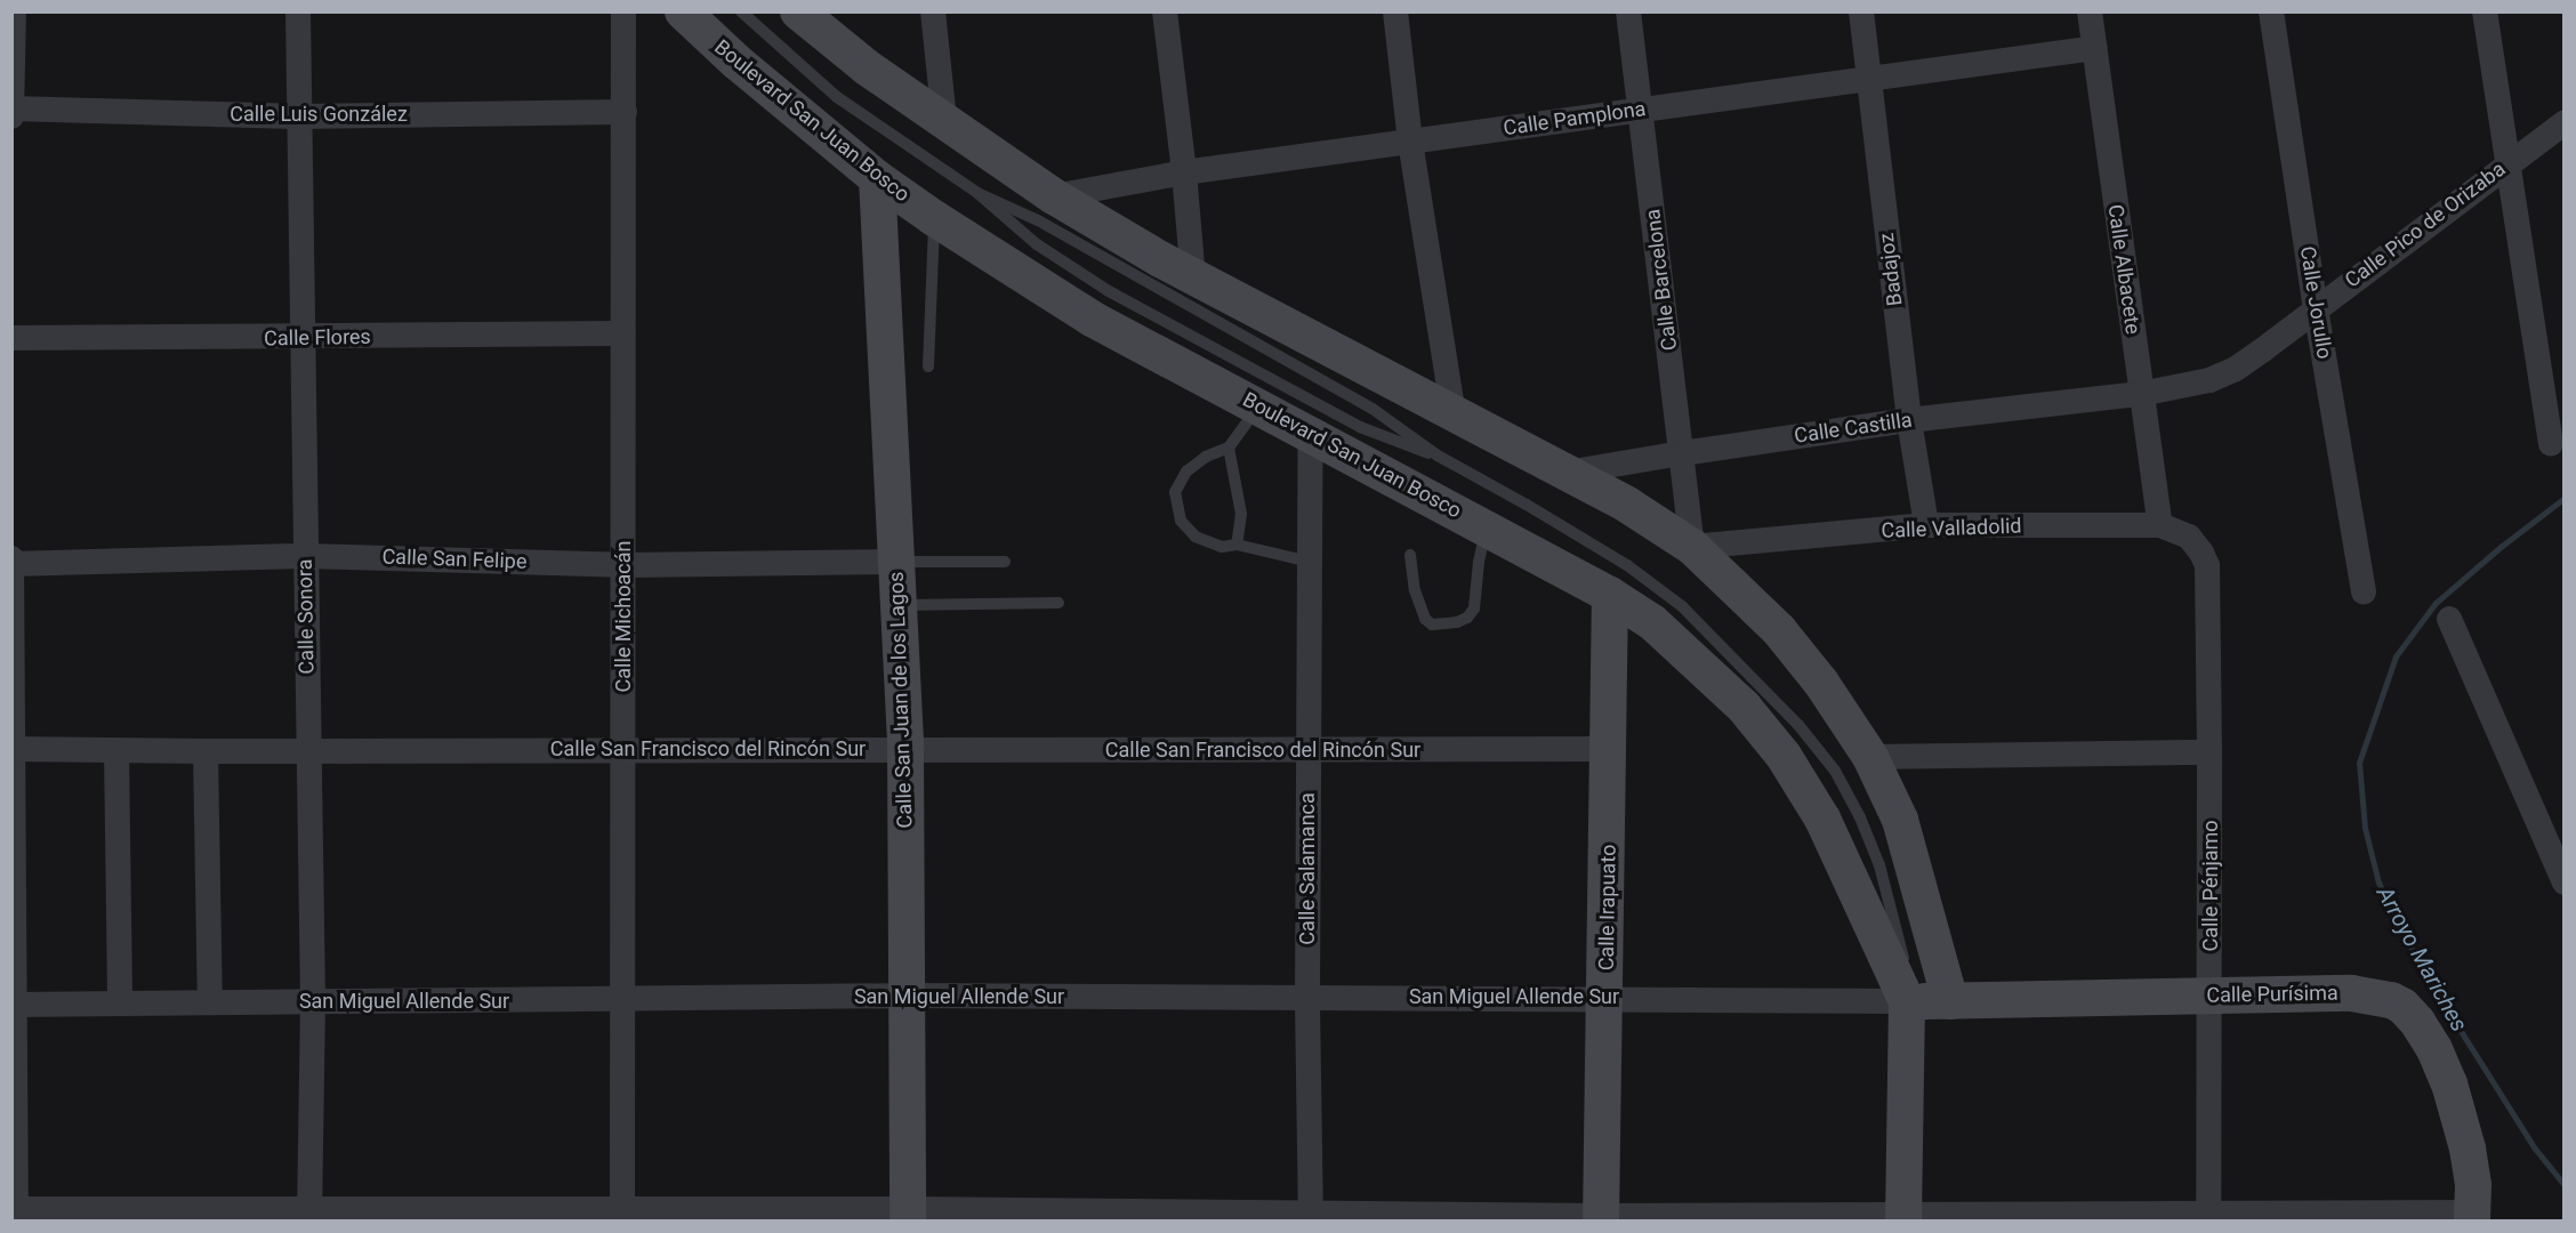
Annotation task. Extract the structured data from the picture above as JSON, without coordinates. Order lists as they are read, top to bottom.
{
  "streets": {
    "street": [
      "Calle Luis González",
      "Calle Pamplona",
      "Boulevard San Juan Bosco",
      "Calle Pico de Orizaba",
      "Badajoz",
      "Calle Albacete",
      "Calle Barcelona",
      "Calle Jorullo",
      "Calle Flores",
      "Calle Castilla",
      "Calle Valladolid",
      "Calle San Felipe",
      "Calle Sonora",
      "Calle Michoacán",
      "Calle San Juan de los Lagos",
      "Calle San Francisco del Rincón Sur",
      "Calle Salamanca",
      "Calle Pénjamo",
      "Calle Irapuato",
      "Calle Purísima",
      "San Miguel Allende Sur"
    ]
  },
  "crossings": [
    ["Calle Luis González", "Calle Sonora"],
    ["Calle Luis González", "Calle Michoacán"],
    ["Calle Pamplona", "Badajoz"],
    ["Calle Pamplona", "Calle Albacete"],
    ["Calle Pamplona", "Calle Barcelona"],
    ["Boulevard San Juan Bosco", "Calle San Juan de los Lagos"],
    ["Boulevard San Juan Bosco", "Calle Salamanca"],
    ["Boulevard San Juan Bosco", "Calle Irapuato"],
    ["Boulevard San Juan Bosco", "Calle Purísima"],
    ["Boulevard San Juan Bosco", "San Miguel Allende Sur"],
    ["Calle Pico de Orizaba", "Calle Albacete"],
    ["Calle Pico de Orizaba", "Calle Jorullo"],
    ["Calle Pico de Orizaba", "Calle Castilla"],
    ["Badajoz", "Calle Castilla"],
    ["Badajoz", "Calle Valladolid"],
    ["Calle Albacete", "Calle Castilla"],
    ["Calle Albacete", "Calle Valladolid"],
    ["Calle Barcelona", "Calle Castilla"],
    ["Calle Barcelona", "Calle Valladolid"],
    ["Calle Flores", "Calle Sonora"],
    ["Calle Flores", "Calle Michoacán"],
    ["Calle Valladolid", "Calle Pénjamo"],
    ["Calle San Felipe", "Calle Sonora"],
    ["Calle San Felipe", "Calle Michoacán"],
    ["Calle San Felipe", "Calle San Juan de los Lagos"],
    ["Calle Sonora", "Calle San Francisco del Rincón Sur"],
    ["Calle Sonora", "San Miguel Allende Sur"],
    ["Calle Michoacán", "Calle San Francisco del Rincón Sur"],
    ["Calle Michoacán", "San Miguel Allende Sur"],
    ["Calle San Juan de los Lagos", "Calle San Francisco del Rincón Sur"],
    ["Calle San Juan de los Lagos", "San Miguel Allende Sur"],
    ["Calle San Francisco del Rincón Sur", "Calle Salamanca"],
    ["Calle San Francisco del Rincón Sur", "Calle Irapuato"],
    ["Calle Salamanca", "San Miguel Allende Sur"],
    ["Calle Pénjamo", "Calle Purísima"],
    ["Calle Irapuato", "San Miguel Allende Sur"],
    ["Calle Purísima", "San Miguel Allende Sur"]
  ],
  "water": ["Arroyo Mariches"]
}
